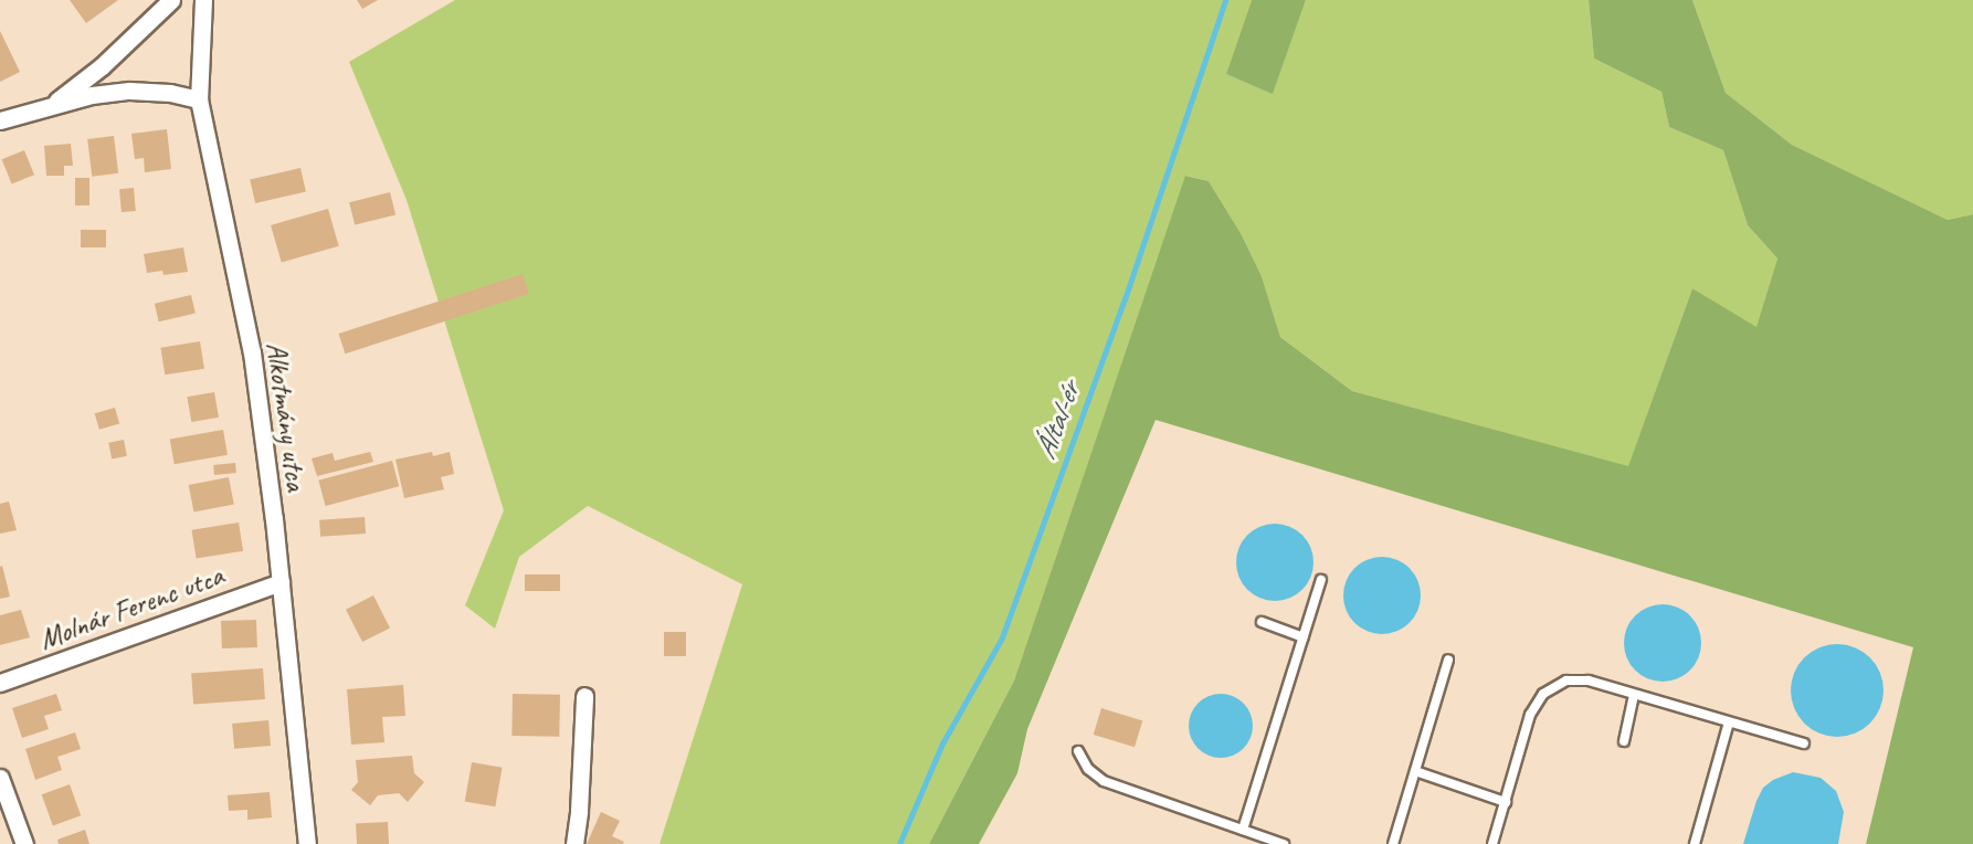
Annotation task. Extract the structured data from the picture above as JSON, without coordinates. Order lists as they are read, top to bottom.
{
  "streets": {
    "street": ["Alkotmány utca", "Molnár Ferenc utca"]
  },
  "crossings": [
    ["Alkotmány utca", "Molnár Ferenc utca"]
  ],
  "water": ["Által-ér"]
}
